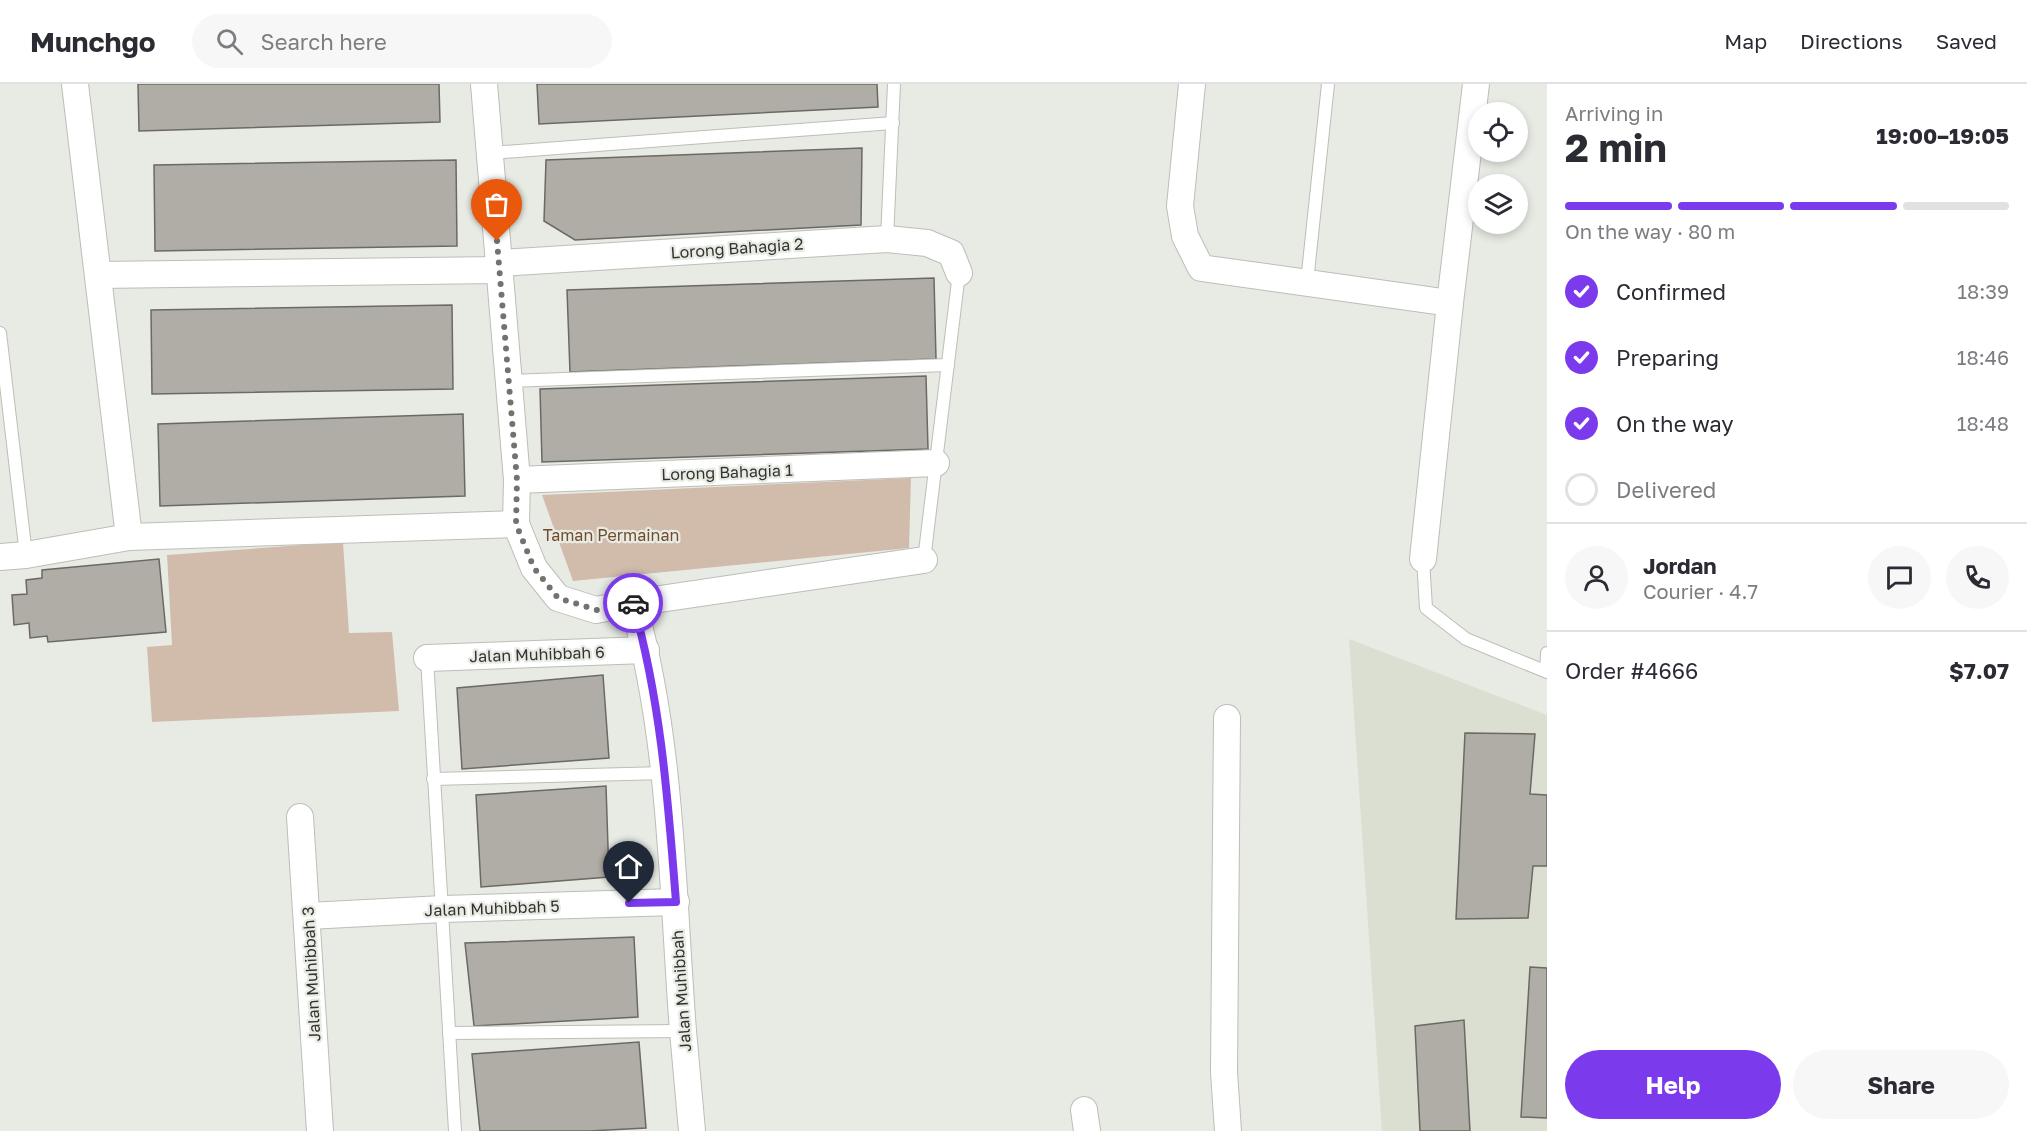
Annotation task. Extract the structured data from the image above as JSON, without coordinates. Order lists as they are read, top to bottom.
{
  "streets": {
    "street": [
      "Lorong Bahagia 2",
      "Lorong Bahagia 1",
      "Jalan Muhibbah 6",
      "Jalan Muhibbah 5",
      "Jalan Muhibbah 3",
      "Jalan Muhibbah"
    ]
  },
  "crossings": [
    ["Jalan Muhibbah 6", "Jalan Muhibbah"],
    ["Jalan Muhibbah 5", "Jalan Muhibbah 3"],
    ["Jalan Muhibbah 5", "Jalan Muhibbah"]
  ],
  "parks": ["Taman Permainan"],
  "page": {
    "header": "Munchgo",
    "search": "Search here",
    "nav": ["Map", "Directions", "Saved"],
    "heading": ["2 min", "Arriving in", "19:00–19:05"],
    "panel": [
      "Jordan",
      "Courier · 4.7",
      "Order #4666",
      "$7.07"
    ],
    "bar": "On the way · 80 m",
    "list": [
      ["Confirmed", "18:39"],
      ["Preparing", "18:46"],
      ["On the way", "18:48"],
      "Delivered"
    ],
    "buttons": ["Help", "Share"]
  }
}
